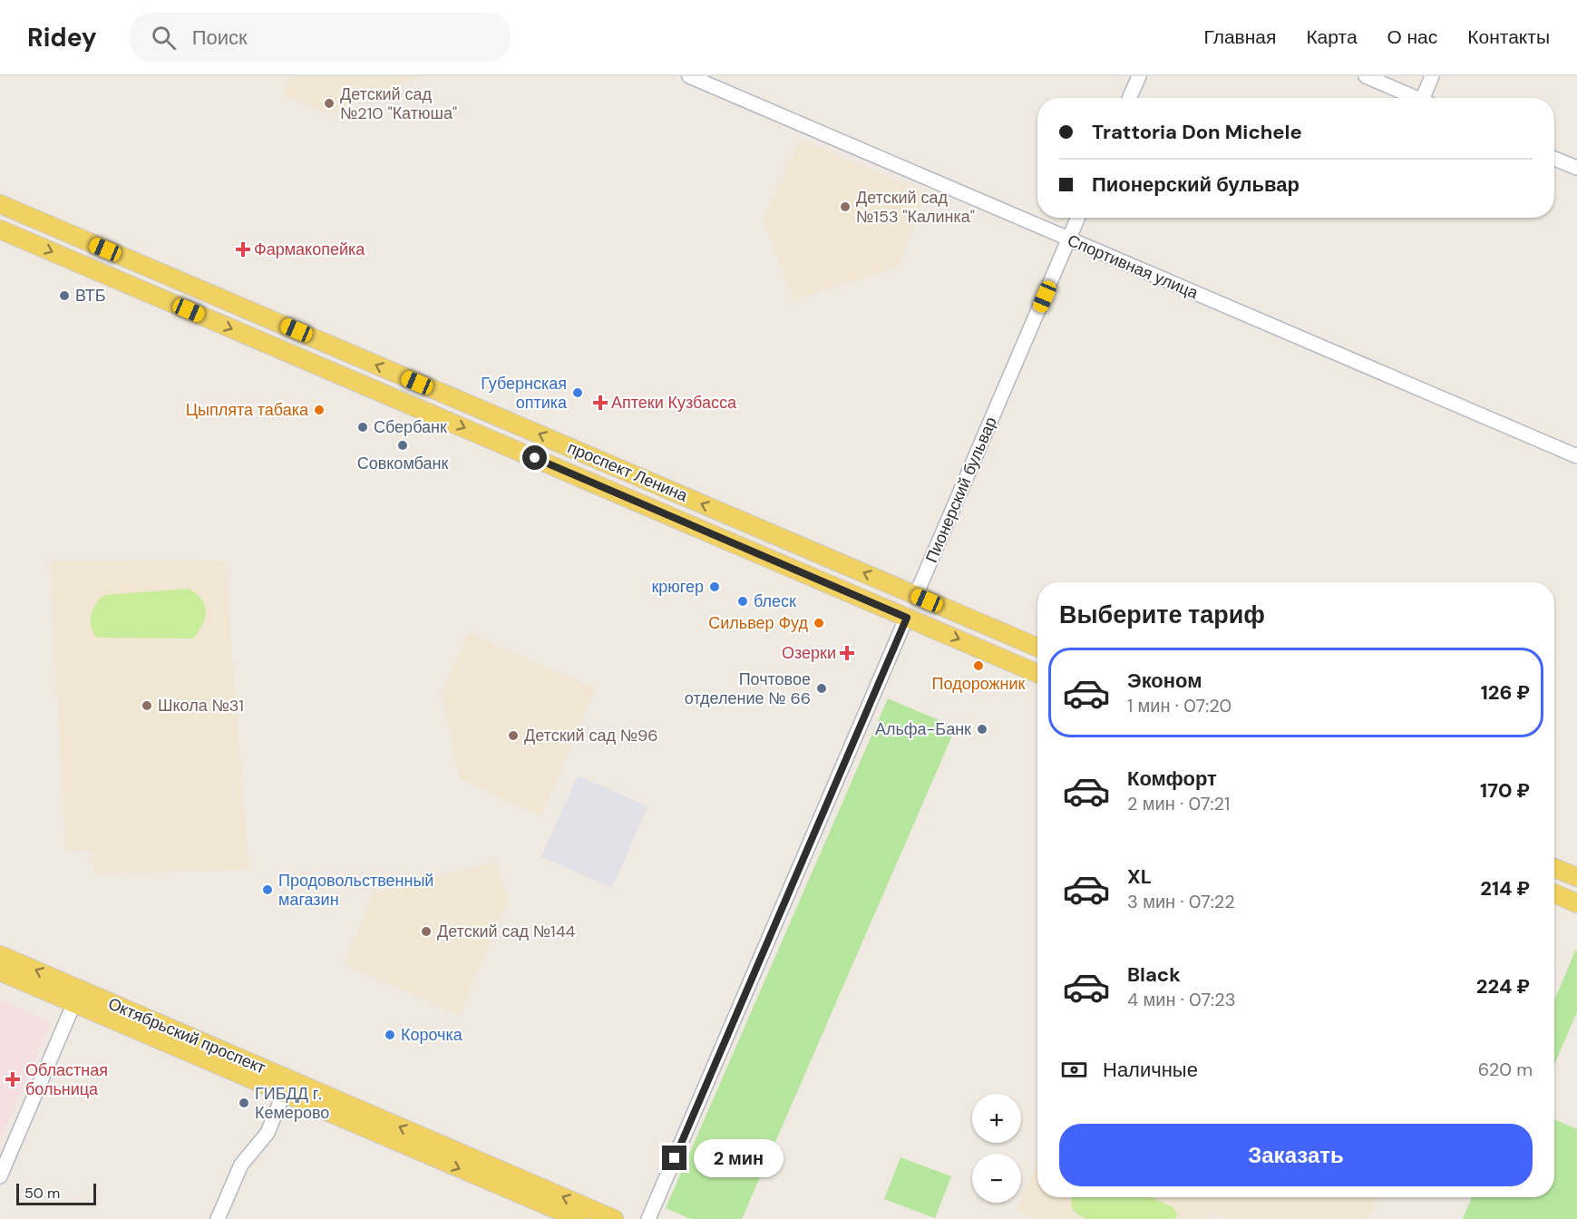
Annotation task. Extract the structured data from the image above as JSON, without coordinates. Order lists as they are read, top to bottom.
{
  "streets": {
    "main road": ["проспект Ленина", "Пионерский бульвар", "Октябрьский проспект"],
    "street": ["Спортивная улица"]
  },
  "crossings": [
    ["Спортивная улица", "Пионерский бульвар"],
    ["проспект Ленина", "Пионерский бульвар"]
  ],
  "places": {
    "other": [
      "Детский сад №210 \"Катюша\"",
      "Детский сад №153 \"Калинка\"",
      "ВТБ",
      "Губернская оптика",
      "Цыплята табака",
      "Сбербанк",
      "Совкомбанк",
      "крюгер",
      "блеск",
      "Сильвер Фуд",
      "Подорожник",
      "Почтовое отделение № 66",
      "Школа №31",
      "Альфа-Банк",
      "Детский сад №96",
      "Продовольственный магазин",
      "Детский сад №144",
      "Корочка",
      "ГИБДД г. Кемерово"
    ],
    "health": [
      "Фармакопейка",
      "Аптеки Кузбасса",
      "Озерки",
      "Областная больница"
    ]
  },
  "scale_bar": "50 m",
  "page": {
    "header": "Ridey",
    "search": "Поиск",
    "nav": [
      "Главная",
      "Карта",
      "О нас",
      "Контакты"
    ],
    "banner": ["Trattoria Don Michele", "Пионерский бульвар"],
    "heading": "Выберите тариф",
    "list": [
      {
        "name": "Эконом",
        "note": "1 мин · 07:20",
        "value": "126 ₽"
      },
      {
        "name": "Комфорт",
        "note": "2 мин · 07:21",
        "value": "170 ₽"
      },
      {
        "name": "XL",
        "note": "3 мин · 07:22",
        "value": "214 ₽"
      },
      {
        "name": "Black",
        "note": "4 мин · 07:23",
        "value": "224 ₽"
      }
    ],
    "pay": ["Наличные", "620 m"],
    "map_buttons": ["+", "−"],
    "buttons": "Заказать",
    "bubble": "2 мин",
    "scale": "50 m"
  }
}
